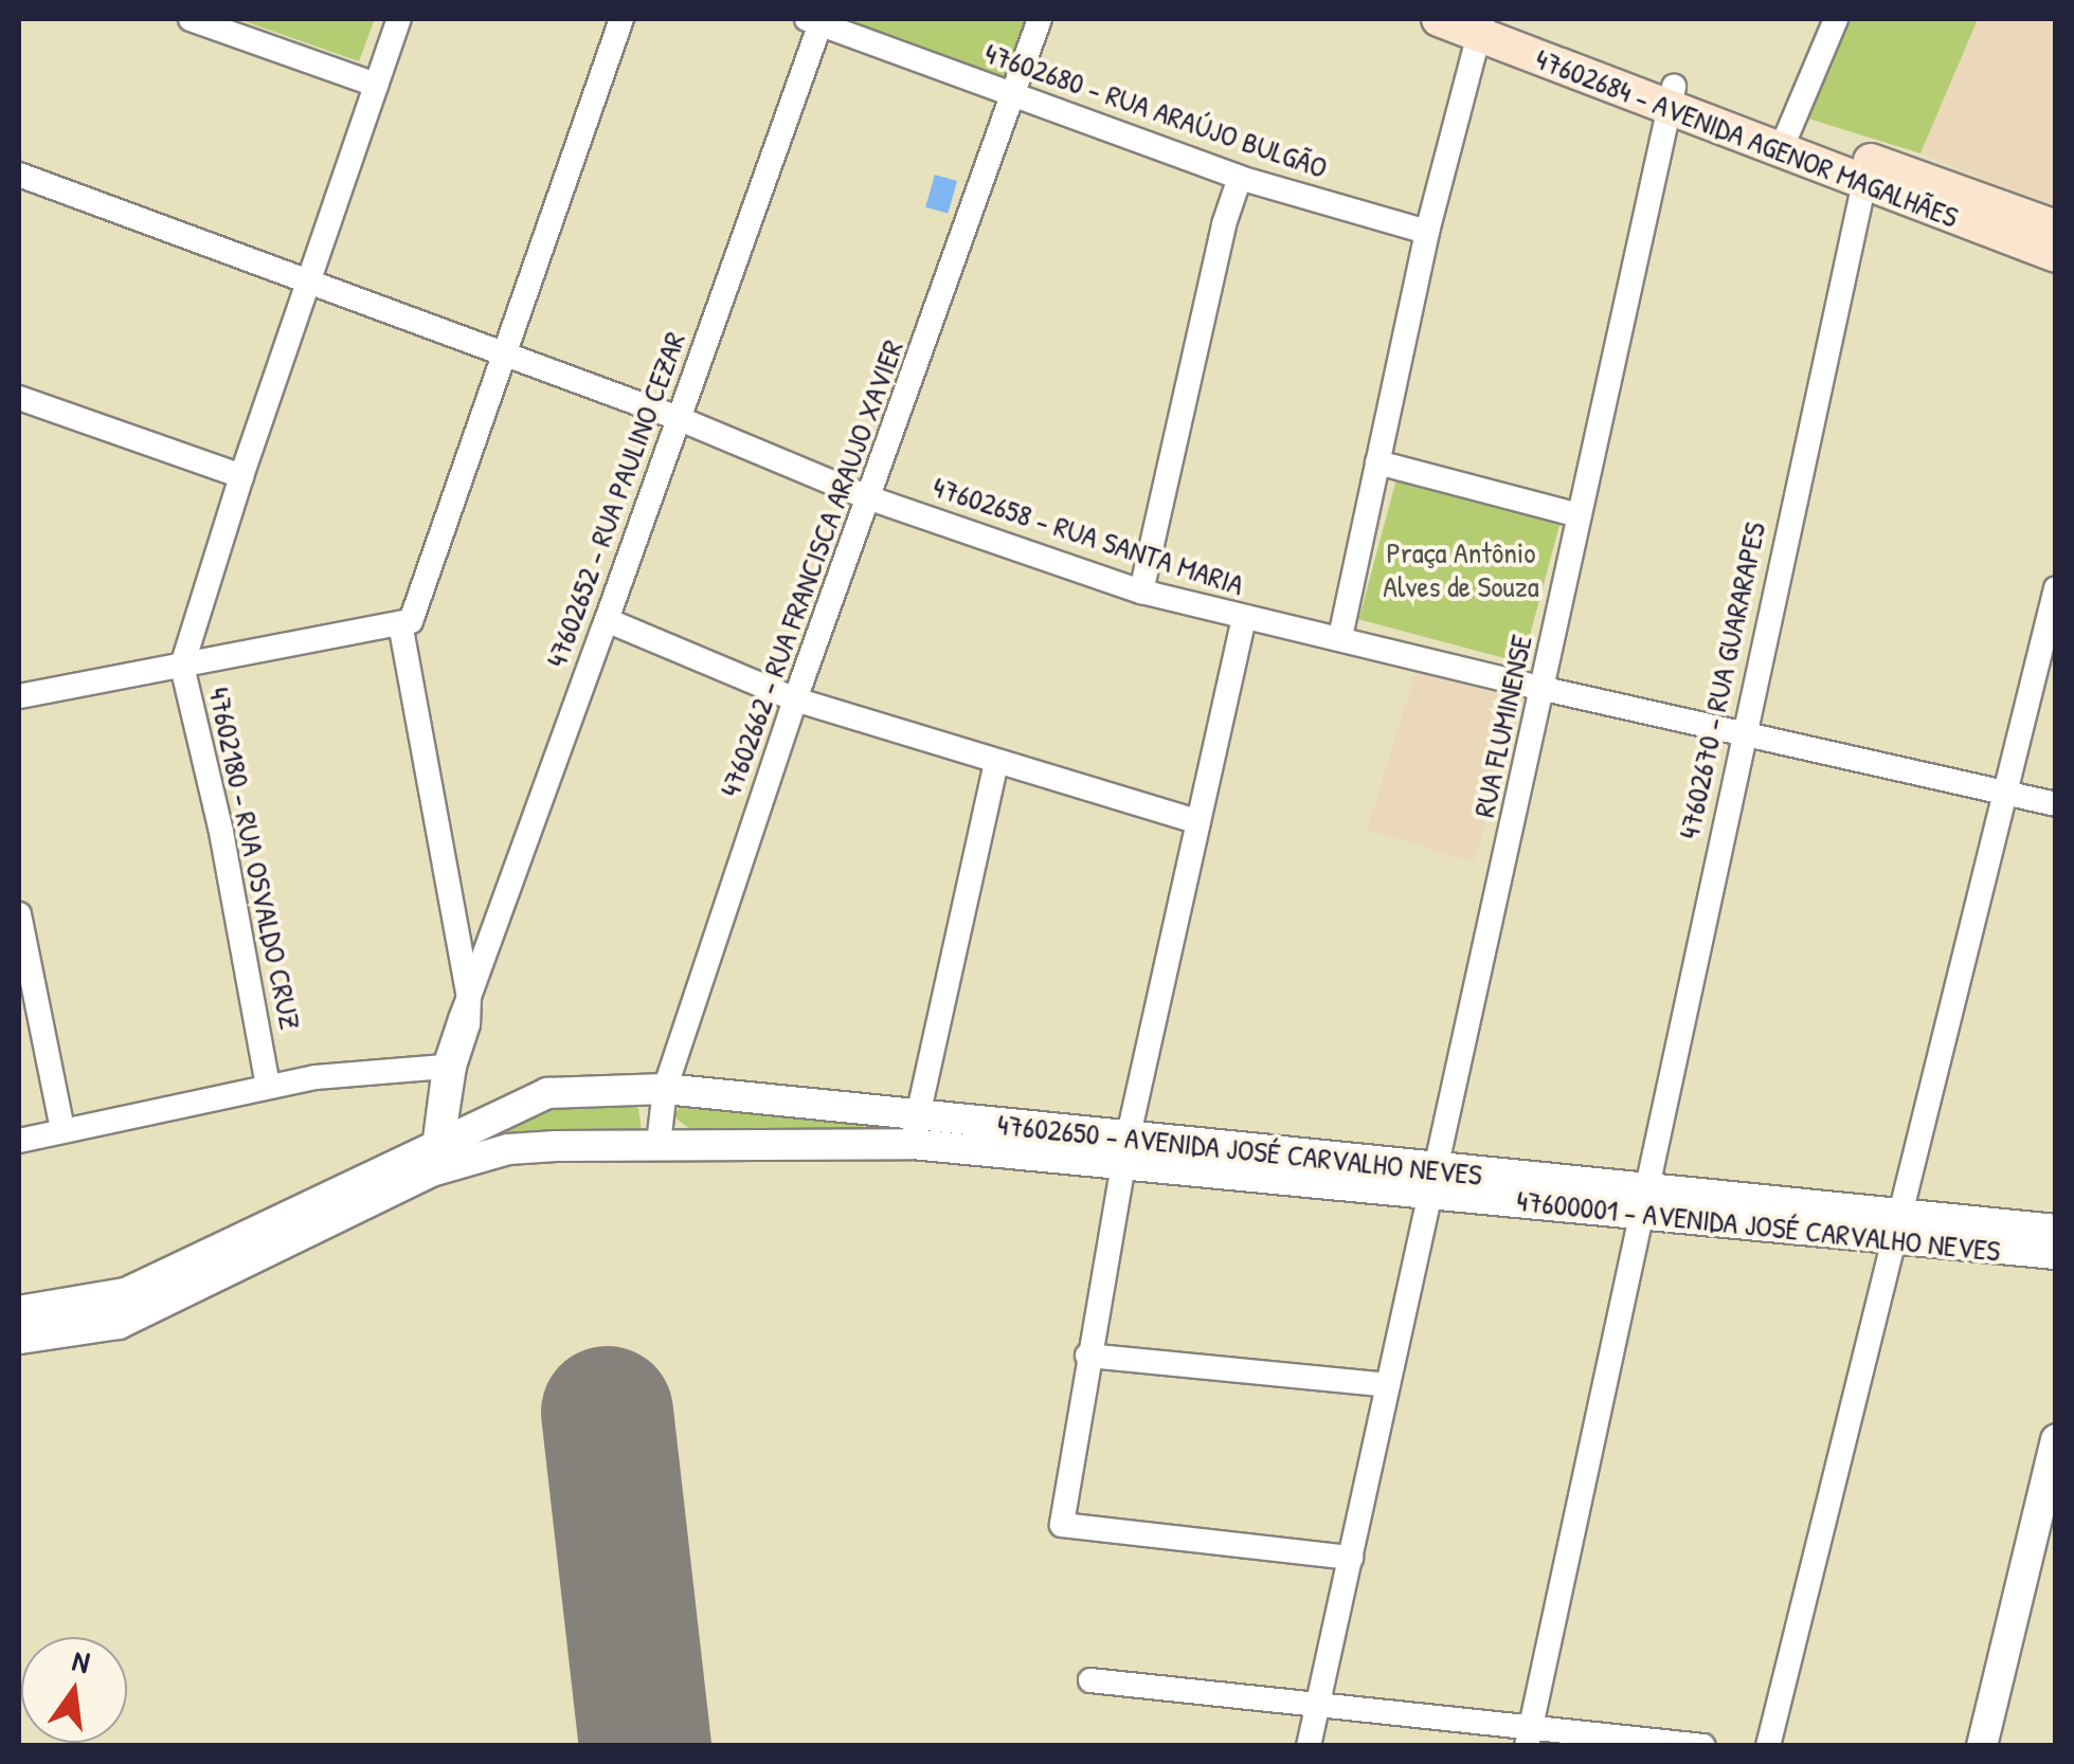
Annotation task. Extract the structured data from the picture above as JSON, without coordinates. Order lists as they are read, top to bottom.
{
  "streets": {
    "main road": ["47602684 - AVENIDA AGENOR MAGALHÃES"],
    "street": [
      "47602680 - RUA ARAÚJO BULGÃO",
      "47602652 - RUA PAULINO CEZAR",
      "47602658 - RUA SANTA MARIA",
      "47602662 - RUA FRANCISCA ARAUJO XAVIER",
      "47602670 - RUA GUARARAPES",
      "RUA FLUMINENSE",
      "47602180 - RUA OSVALDO CRUZ",
      "47602650 - AVENIDA JOSÉ CARVALHO NEVES",
      "47600001 - AVENIDA JOSÉ CARVALHO NEVES"
    ]
  },
  "crossings": [
    ["47602680 - RUA ARAÚJO BULGÃO", "47602652 - RUA PAULINO CEZAR"],
    ["47602680 - RUA ARAÚJO BULGÃO", "47602662 - RUA FRANCISCA ARAUJO XAVIER"],
    ["47602684 - AVENIDA AGENOR MAGALHÃES", "47602670 - RUA GUARARAPES"],
    ["47602684 - AVENIDA AGENOR MAGALHÃES", "RUA FLUMINENSE"],
    ["47602652 - RUA PAULINO CEZAR", "47602658 - RUA SANTA MARIA"],
    ["47602652 - RUA PAULINO CEZAR", "47602650 - AVENIDA JOSÉ CARVALHO NEVES"],
    ["47602658 - RUA SANTA MARIA", "47602662 - RUA FRANCISCA ARAUJO XAVIER"],
    ["47602658 - RUA SANTA MARIA", "47602670 - RUA GUARARAPES"],
    ["47602658 - RUA SANTA MARIA", "RUA FLUMINENSE"],
    ["47602658 - RUA SANTA MARIA", "47602180 - RUA OSVALDO CRUZ"],
    ["47602662 - RUA FRANCISCA ARAUJO XAVIER", "47602650 - AVENIDA JOSÉ CARVALHO NEVES"],
    ["47602670 - RUA GUARARAPES", "47602650 - AVENIDA JOSÉ CARVALHO NEVES"],
    ["RUA FLUMINENSE", "47602650 - AVENIDA JOSÉ CARVALHO NEVES"],
    ["47602650 - AVENIDA JOSÉ CARVALHO NEVES", "47600001 - AVENIDA JOSÉ CARVALHO NEVES"]
  ],
  "parks": ["Praça Antônio Alves de Souza"],
  "north": "top"
}
